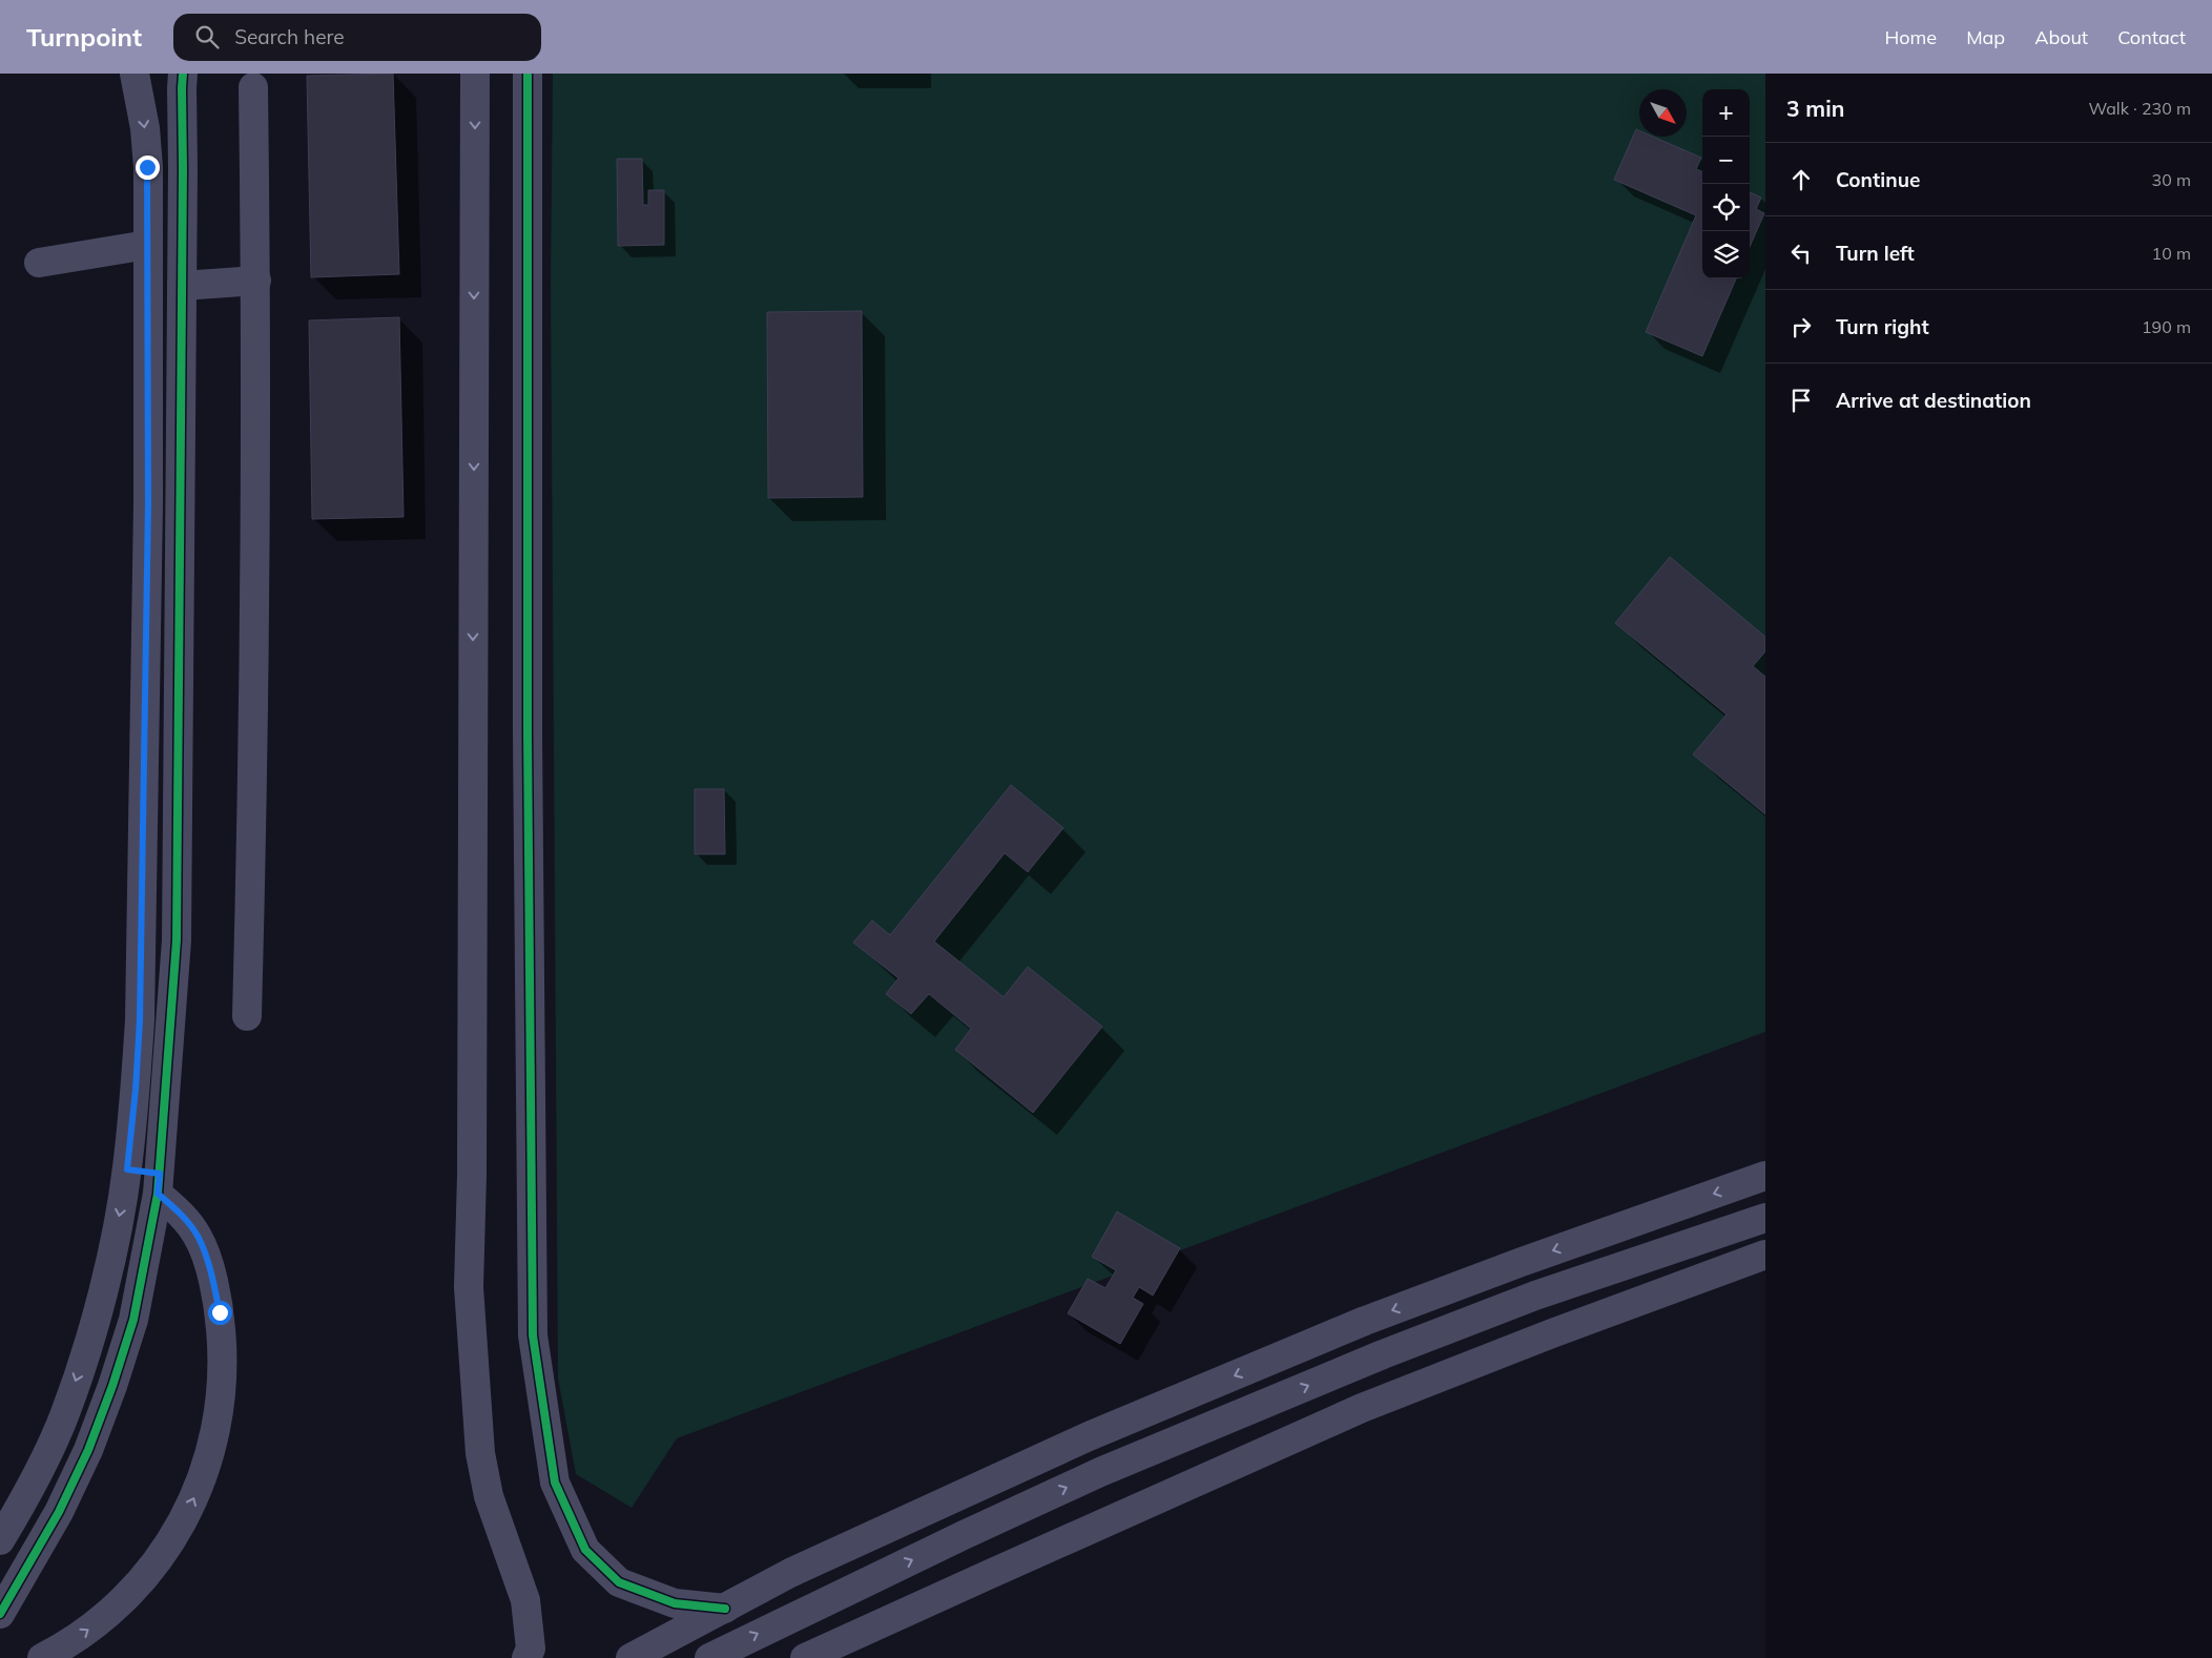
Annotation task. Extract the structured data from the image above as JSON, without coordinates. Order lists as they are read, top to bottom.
{
  "north": "bottom right",
  "page": {
    "header": "Turnpoint",
    "search": "Search here",
    "nav": [
      "Home",
      "Map",
      "About",
      "Contact"
    ],
    "heading": ["3 min", "Walk · 230 m"],
    "map_buttons": ["+", "−"],
    "list": [
      ["Continue", "30 m"],
      ["Turn left", "10 m"],
      ["Turn right", "190 m"],
      "Arrive at destination"
    ]
  }
}
